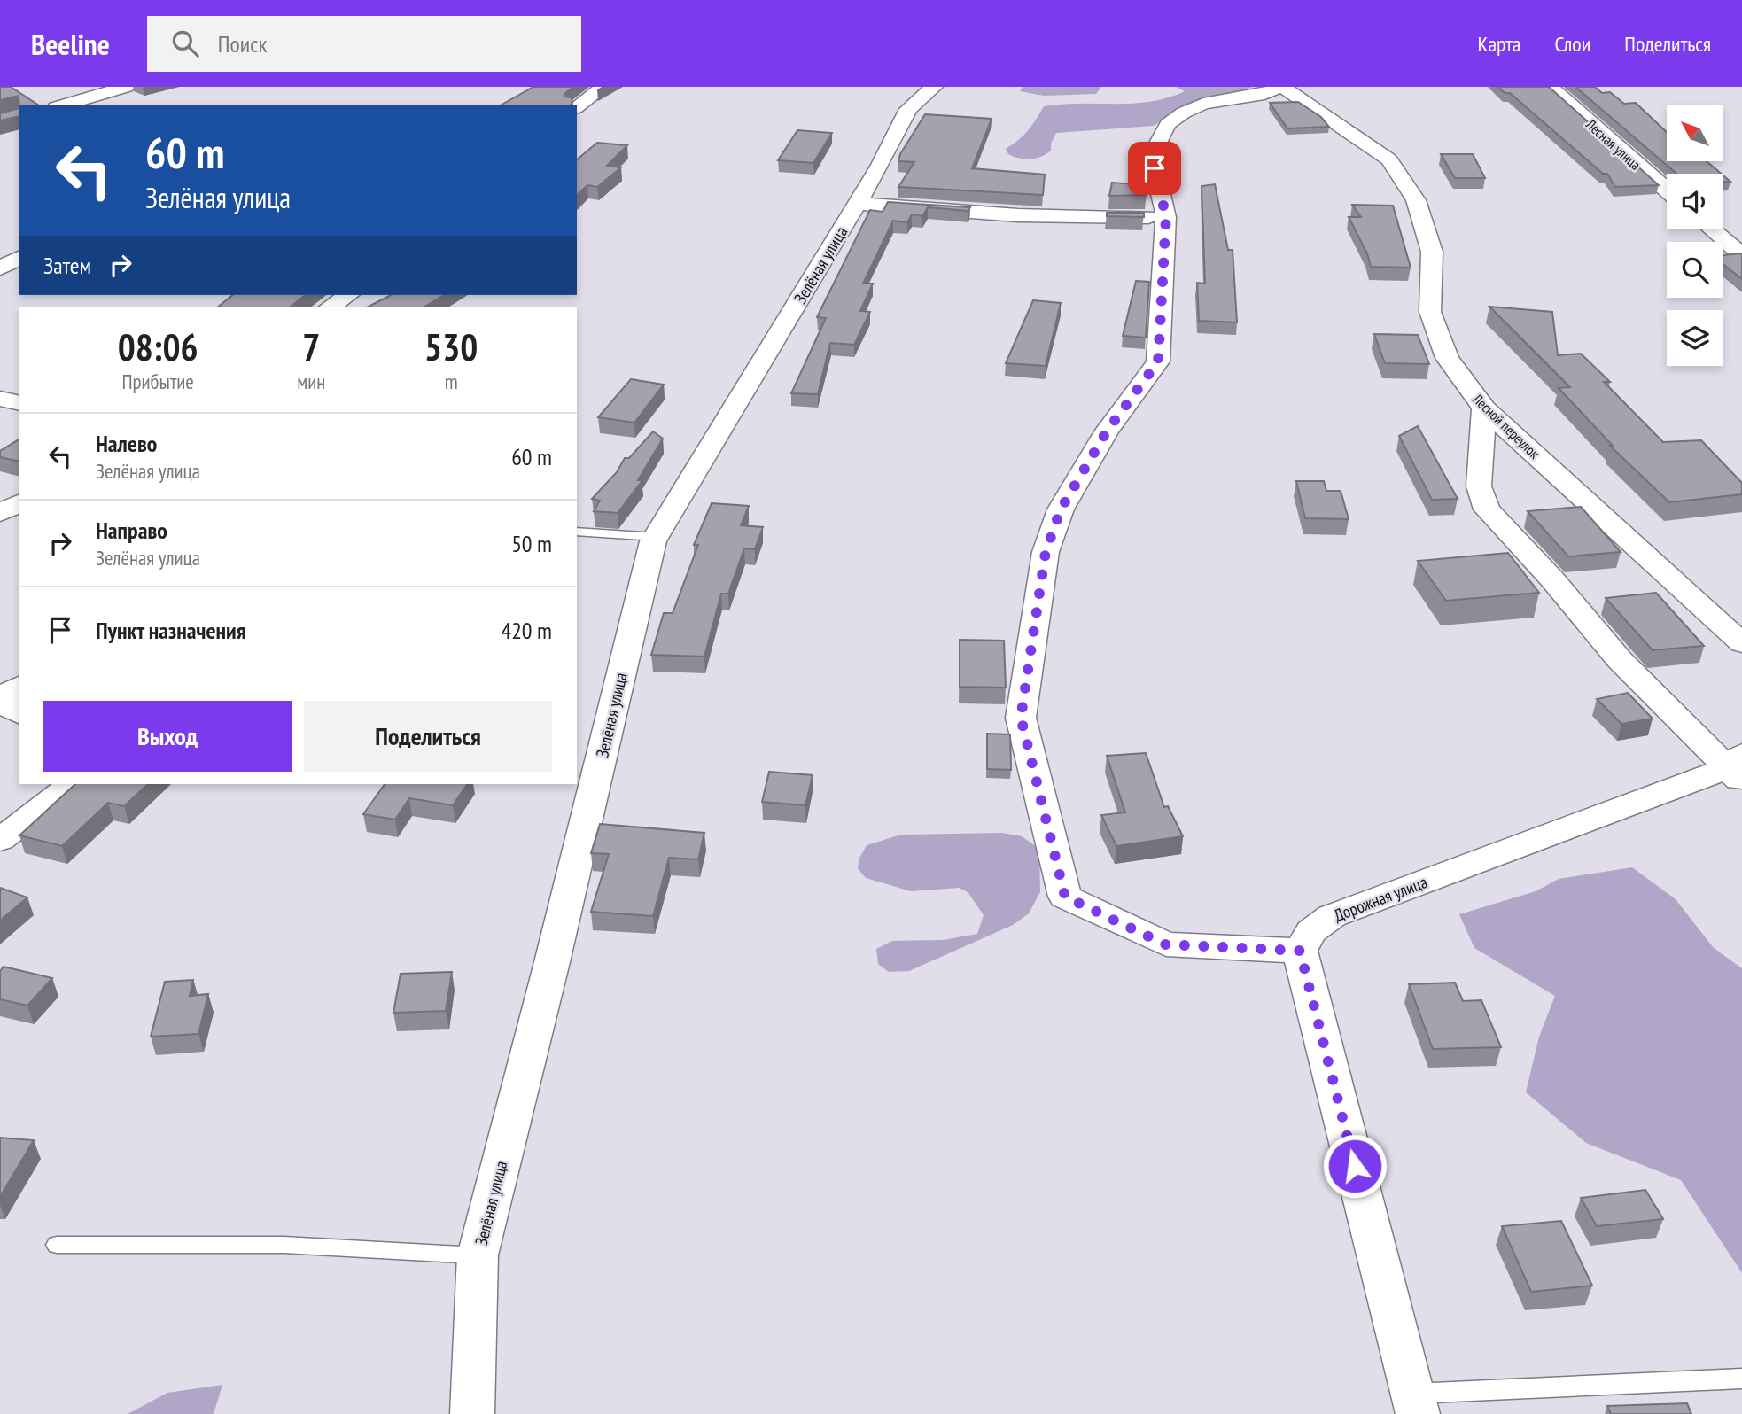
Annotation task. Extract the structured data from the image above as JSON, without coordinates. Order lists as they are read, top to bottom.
{
  "streets": {
    "street": [
      "Лесная улица",
      "Зелёная улица",
      "Лесной переулок",
      "Дорожная улица"
    ]
  },
  "north": "top left",
  "page": {
    "header": "Beeline",
    "search": "Поиск",
    "nav": ["Карта", "Слои", "Поделиться"],
    "turn": ["60 m", "Зелёная улица"],
    "then": "Затем",
    "eta": [
      "08:06",
      "Прибытие",
      "7",
      "мин",
      "530",
      "m"
    ],
    "list": [
      {
        "name": "Налево",
        "note": "Зелёная улица",
        "value": "60 m"
      },
      {
        "name": "Направо",
        "note": "Зелёная улица",
        "value": "50 m"
      },
      {
        "name": "Пункт назначения",
        "value": "420 m"
      }
    ],
    "buttons": ["Выход", "Поделиться"]
  }
}
